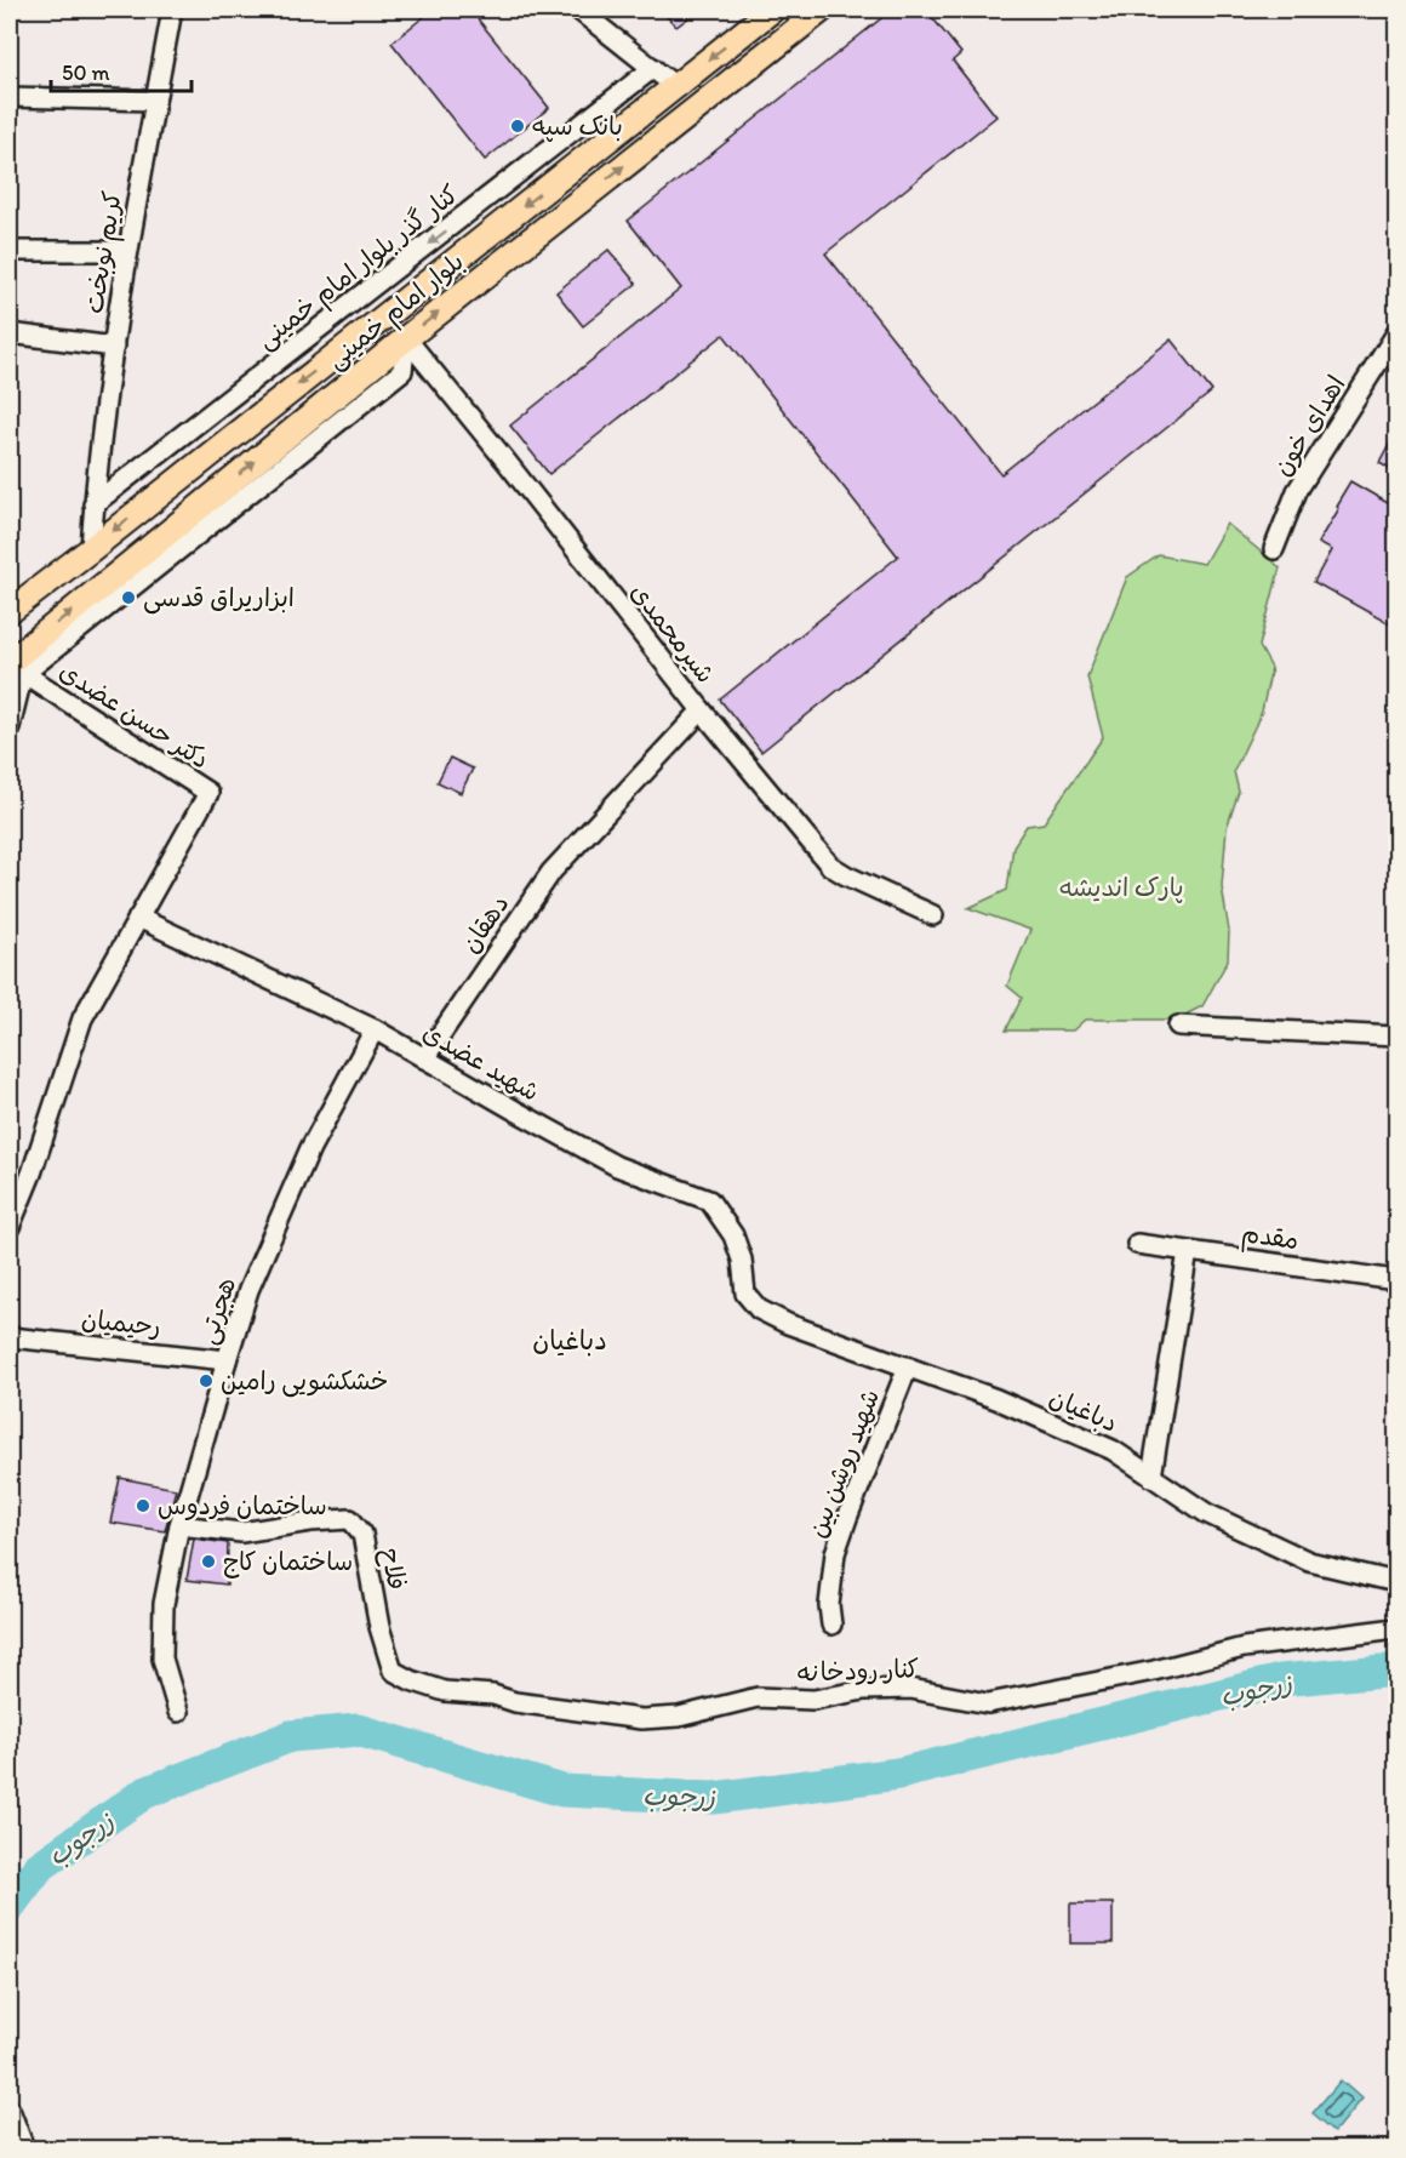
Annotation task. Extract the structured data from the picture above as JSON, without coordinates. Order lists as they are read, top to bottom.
{
  "streets": {
    "main road": ["بلوار امام خمینی"],
    "street": [
      "کریم نوبخت",
      "کنار گذر بلوار امام خمینی",
      "اهدای خون",
      "شیرمحمدی",
      "دکتر حسن عضدی",
      "دهقان",
      "شهید عضدی",
      "مقدم",
      "هجرتی",
      "رحیمیان",
      "دباغیان",
      "شهید روشن بین",
      "فلاح",
      "کنار رودخانه"
    ]
  },
  "crossings": [
    ["کریم نوبخت", "کنار گذر بلوار امام خمینی"],
    ["کریم نوبخت", "بلوار امام خمینی"],
    ["بلوار امام خمینی", "شیرمحمدی"],
    ["بلوار امام خمینی", "دکتر حسن عضدی"],
    ["شیرمحمدی", "دهقان"],
    ["دکتر حسن عضدی", "شهید عضدی"],
    ["دهقان", "شهید عضدی"],
    ["شهید عضدی", "هجرتی"],
    ["شهید عضدی", "دباغیان"],
    ["هجرتی", "رحیمیان"],
    ["هجرتی", "فلاح"],
    ["دباغیان", "شهید روشن بین"],
    ["فلاح", "کنار رودخانه"]
  ],
  "one_way": ["کنار گذر بلوار امام خمینی"],
  "districts": ["دباغیان"],
  "water": ["زرجوب"],
  "parks": ["پارک اندیشه"],
  "places": [
    "بانک سپه",
    "ابزاریراق قدسی",
    "خشکشویی رامین",
    "ساختمان فردوس",
    "ساختمان کاج"
  ],
  "scale_bar": "50 m"
}
